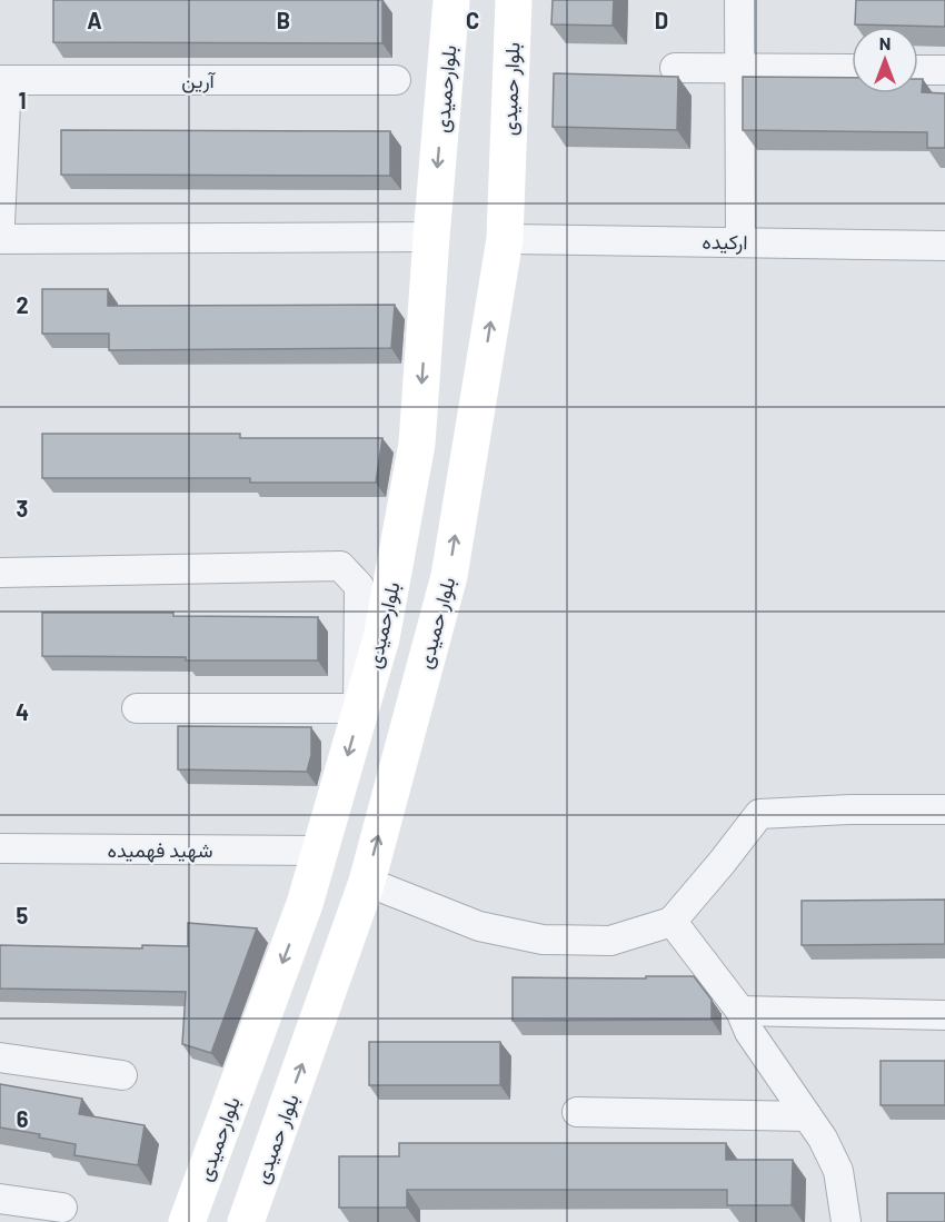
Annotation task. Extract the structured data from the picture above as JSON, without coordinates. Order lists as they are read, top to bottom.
{
  "streets": {
    "street": [
      "آرین",
      "بلوارحمیدی",
      "بلوار حمیدی",
      "ارکیده",
      "شهید فهمیده"
    ]
  },
  "crossings": [
    ["بلوارحمیدی", "شهید فهمیده"],
    ["بلوار حمیدی", "ارکیده"]
  ],
  "one_way": ["بلوارحمیدی", "بلوار حمیدی"],
  "north": "top",
  "grid": {
    "columns": [
      "A",
      "B",
      "C",
      "D"
    ],
    "rows": [
      "1",
      "2",
      "3",
      "4",
      "5",
      "6"
    ]
  }
}
